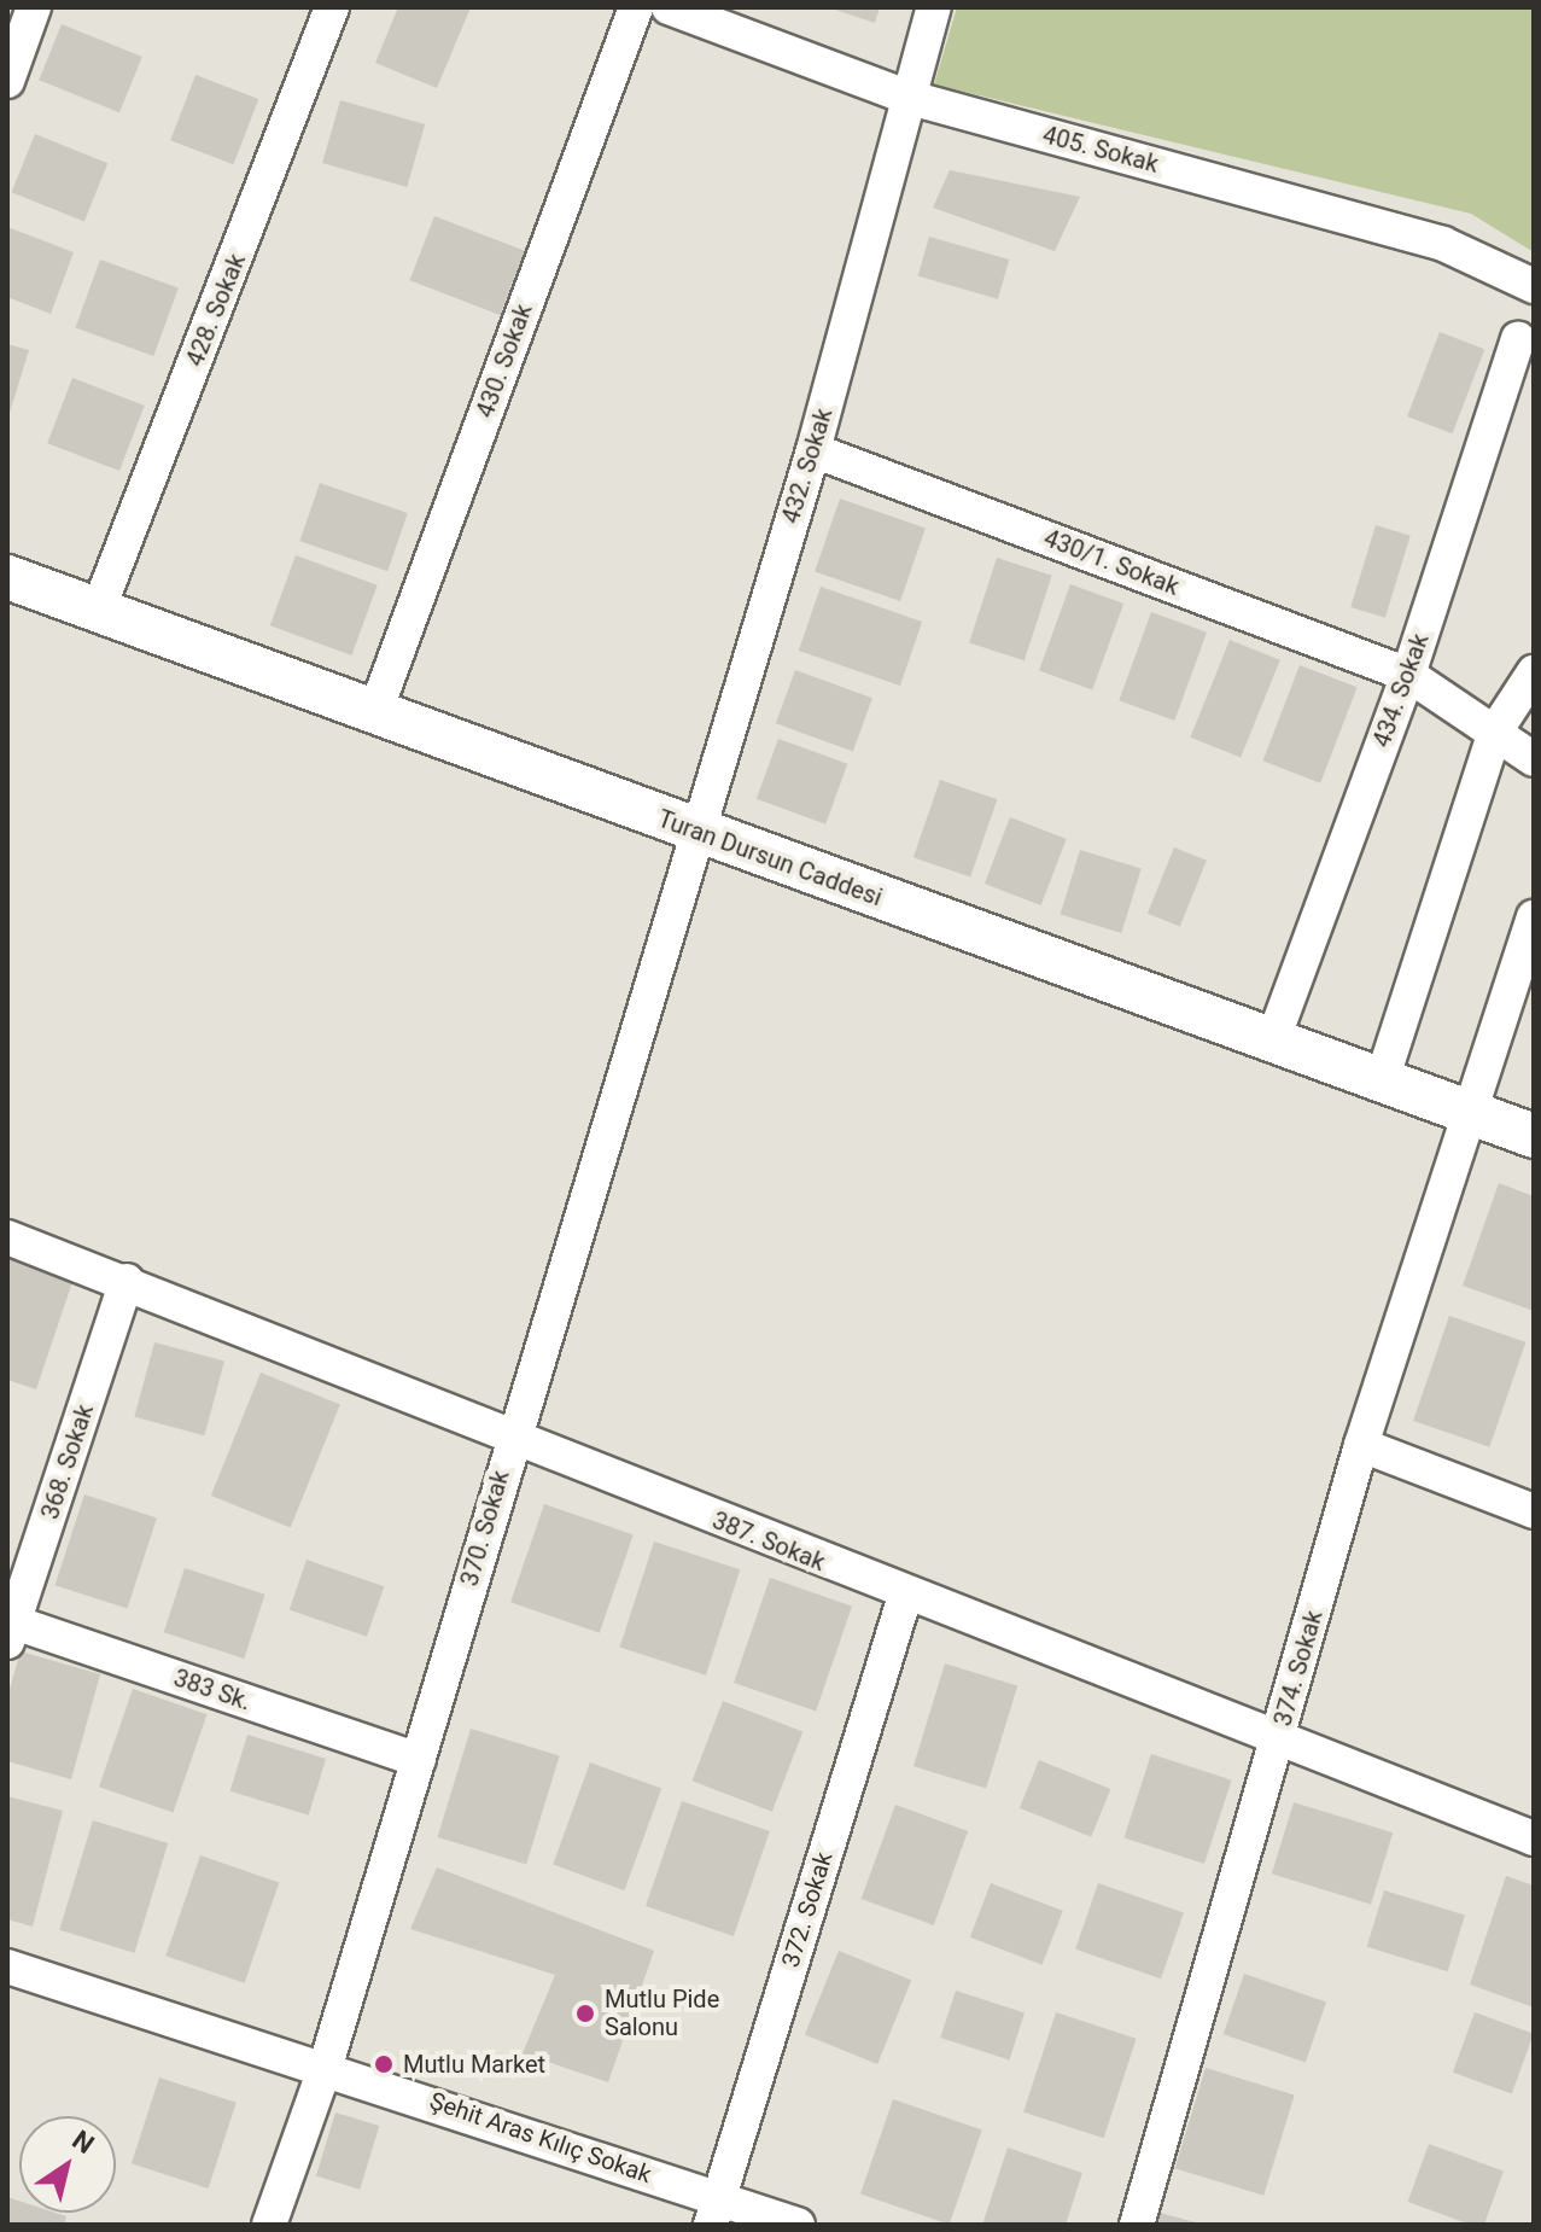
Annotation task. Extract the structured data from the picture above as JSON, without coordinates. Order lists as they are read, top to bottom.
{
  "streets": {
    "street": [
      "405. Sokak",
      "428. Sokak",
      "430. Sokak",
      "432. Sokak",
      "430/1. Sokak",
      "434. Sokak",
      "Turan Dursun Caddesi",
      "368. Sokak",
      "370. Sokak",
      "387. Sokak",
      "374. Sokak",
      "383 Sk.",
      "372. Sokak",
      "Şehit Aras Kılıç Sokak"
    ]
  },
  "crossings": [
    ["405. Sokak", "432. Sokak"],
    ["428. Sokak", "Turan Dursun Caddesi"],
    ["430. Sokak", "Turan Dursun Caddesi"],
    ["432. Sokak", "430/1. Sokak"],
    ["432. Sokak", "Turan Dursun Caddesi"],
    ["432. Sokak", "370. Sokak"],
    ["430/1. Sokak", "434. Sokak"],
    ["434. Sokak", "Turan Dursun Caddesi"],
    ["Turan Dursun Caddesi", "370. Sokak"],
    ["Turan Dursun Caddesi", "374. Sokak"],
    ["368. Sokak", "387. Sokak"],
    ["368. Sokak", "383 Sk."],
    ["370. Sokak", "387. Sokak"],
    ["370. Sokak", "383 Sk."],
    ["370. Sokak", "Şehit Aras Kılıç Sokak"],
    ["387. Sokak", "374. Sokak"],
    ["387. Sokak", "372. Sokak"],
    ["372. Sokak", "Şehit Aras Kılıç Sokak"]
  ],
  "places": ["Mutlu Pide Salonu", "Mutlu Market"],
  "north": "top right"
}
